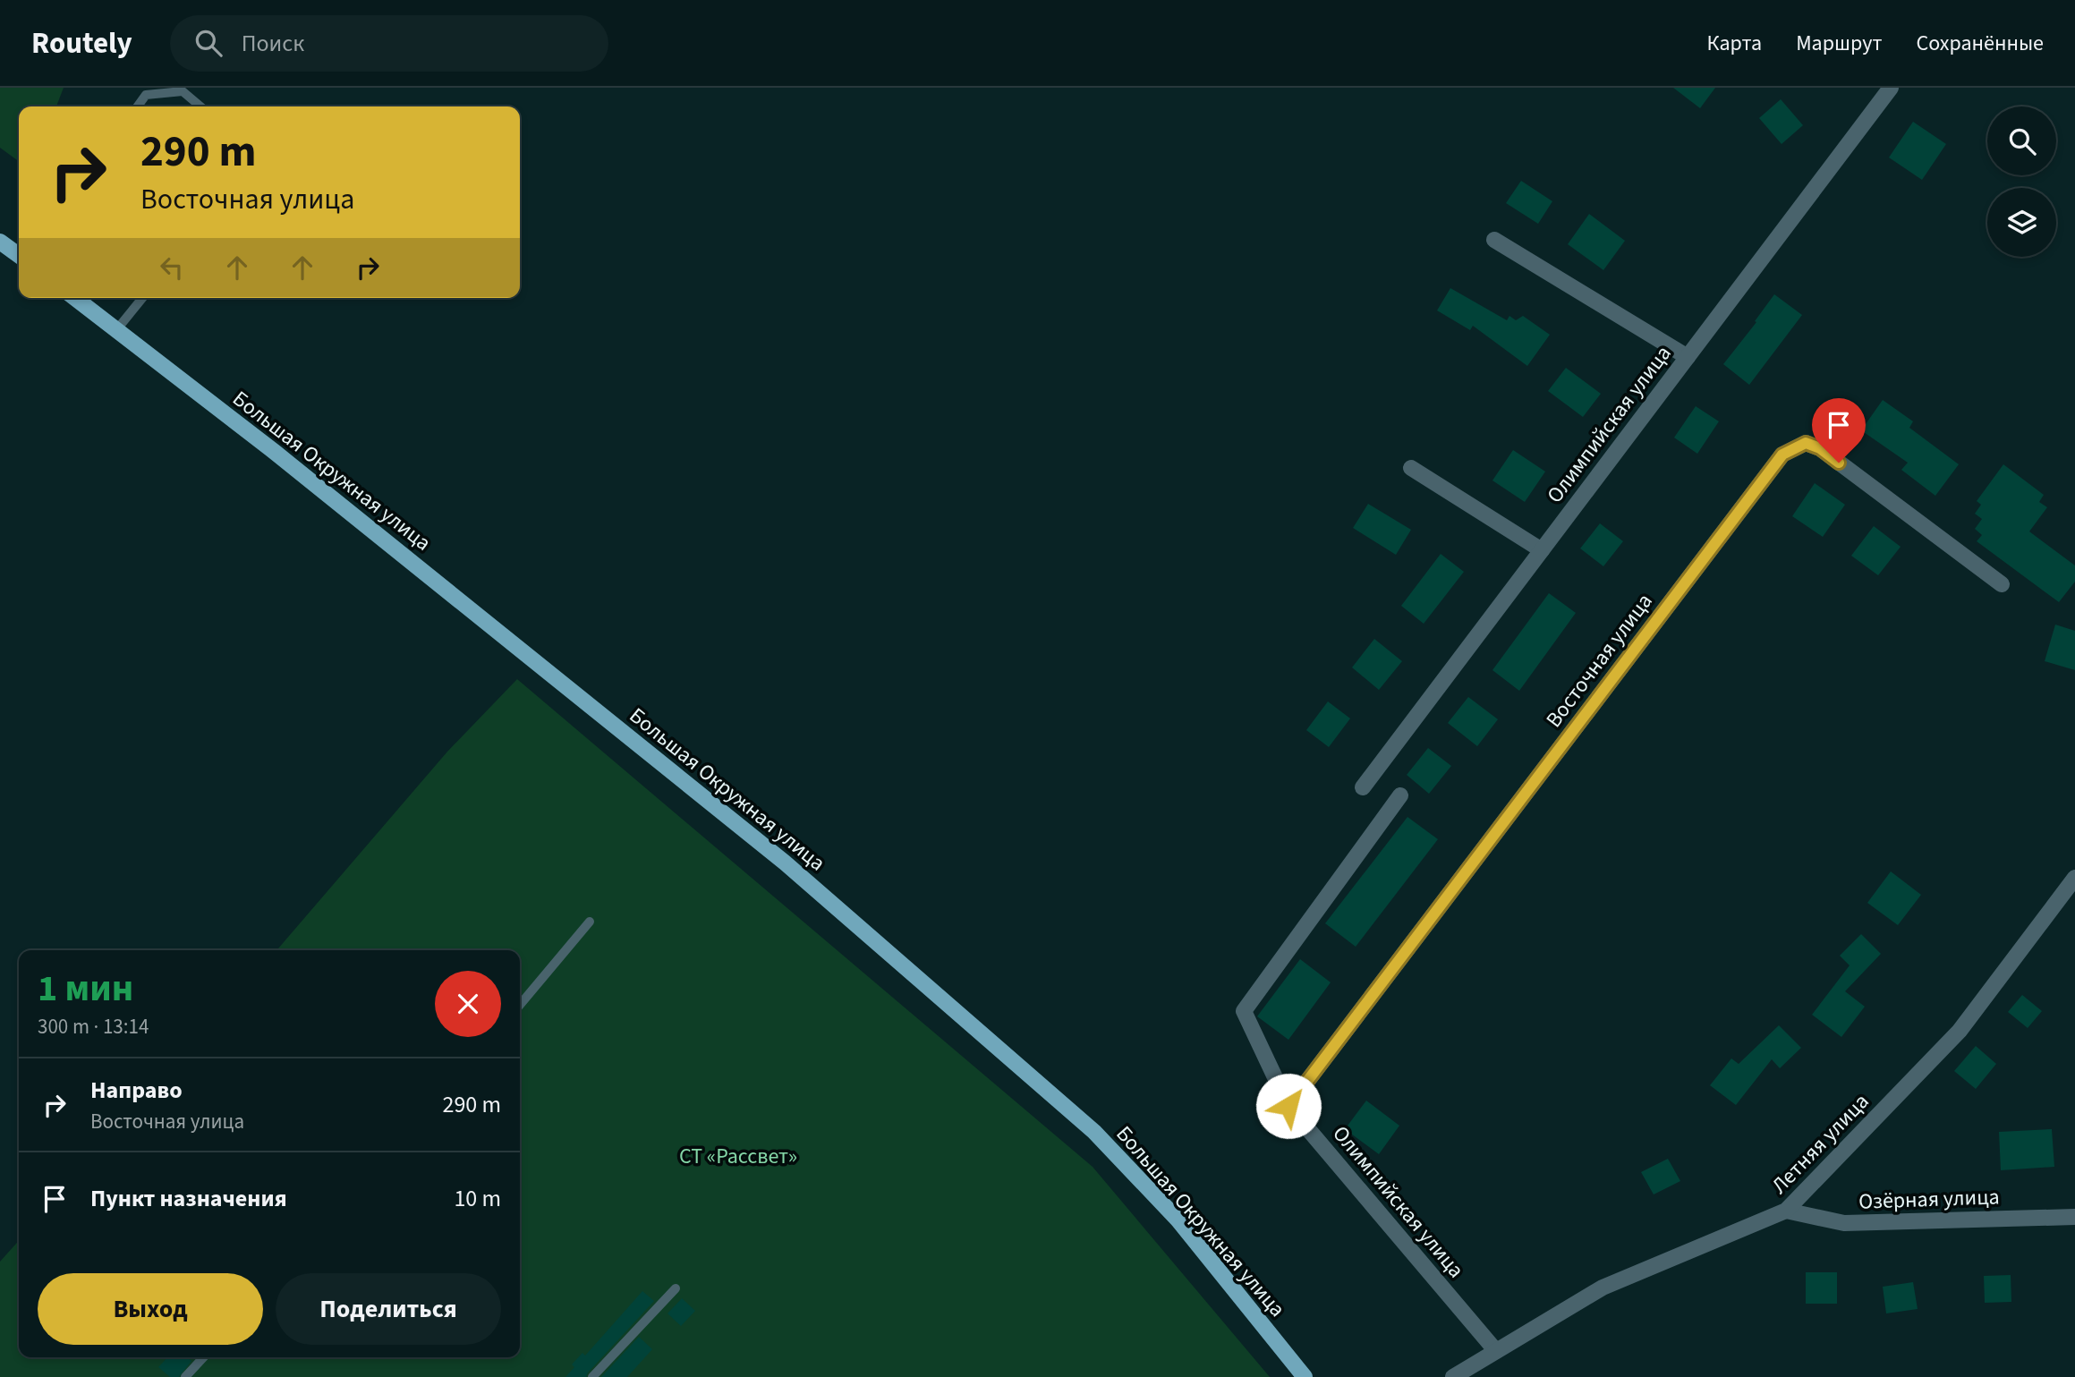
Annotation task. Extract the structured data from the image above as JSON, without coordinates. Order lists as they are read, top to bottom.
{
  "streets": {
    "main road": ["Большая Окружная улица"],
    "street": [
      "Олимпийская улица",
      "Восточная улица",
      "Летняя улица",
      "Озёрная улица"
    ]
  },
  "crossings": [
    ["Олимпийская улица", "Восточная улица"],
    ["Олимпийская улица", "Летняя улица"],
    ["Летняя улица", "Озёрная улица"]
  ],
  "parks": ["СТ «Рассвет»"],
  "page": {
    "header": "Routely",
    "search": "Поиск",
    "nav": ["Карта", "Маршрут", "Сохранённые"],
    "turn": ["290 m", "Восточная улица"],
    "heading": ["1 мин", "300 m · 13:14"],
    "list": [
      {
        "name": "Направо",
        "note": "Восточная улица",
        "value": "290 m"
      },
      {
        "name": "Пункт назначения",
        "value": "10 m"
      }
    ],
    "buttons": ["Выход", "Поделиться"]
  }
}
